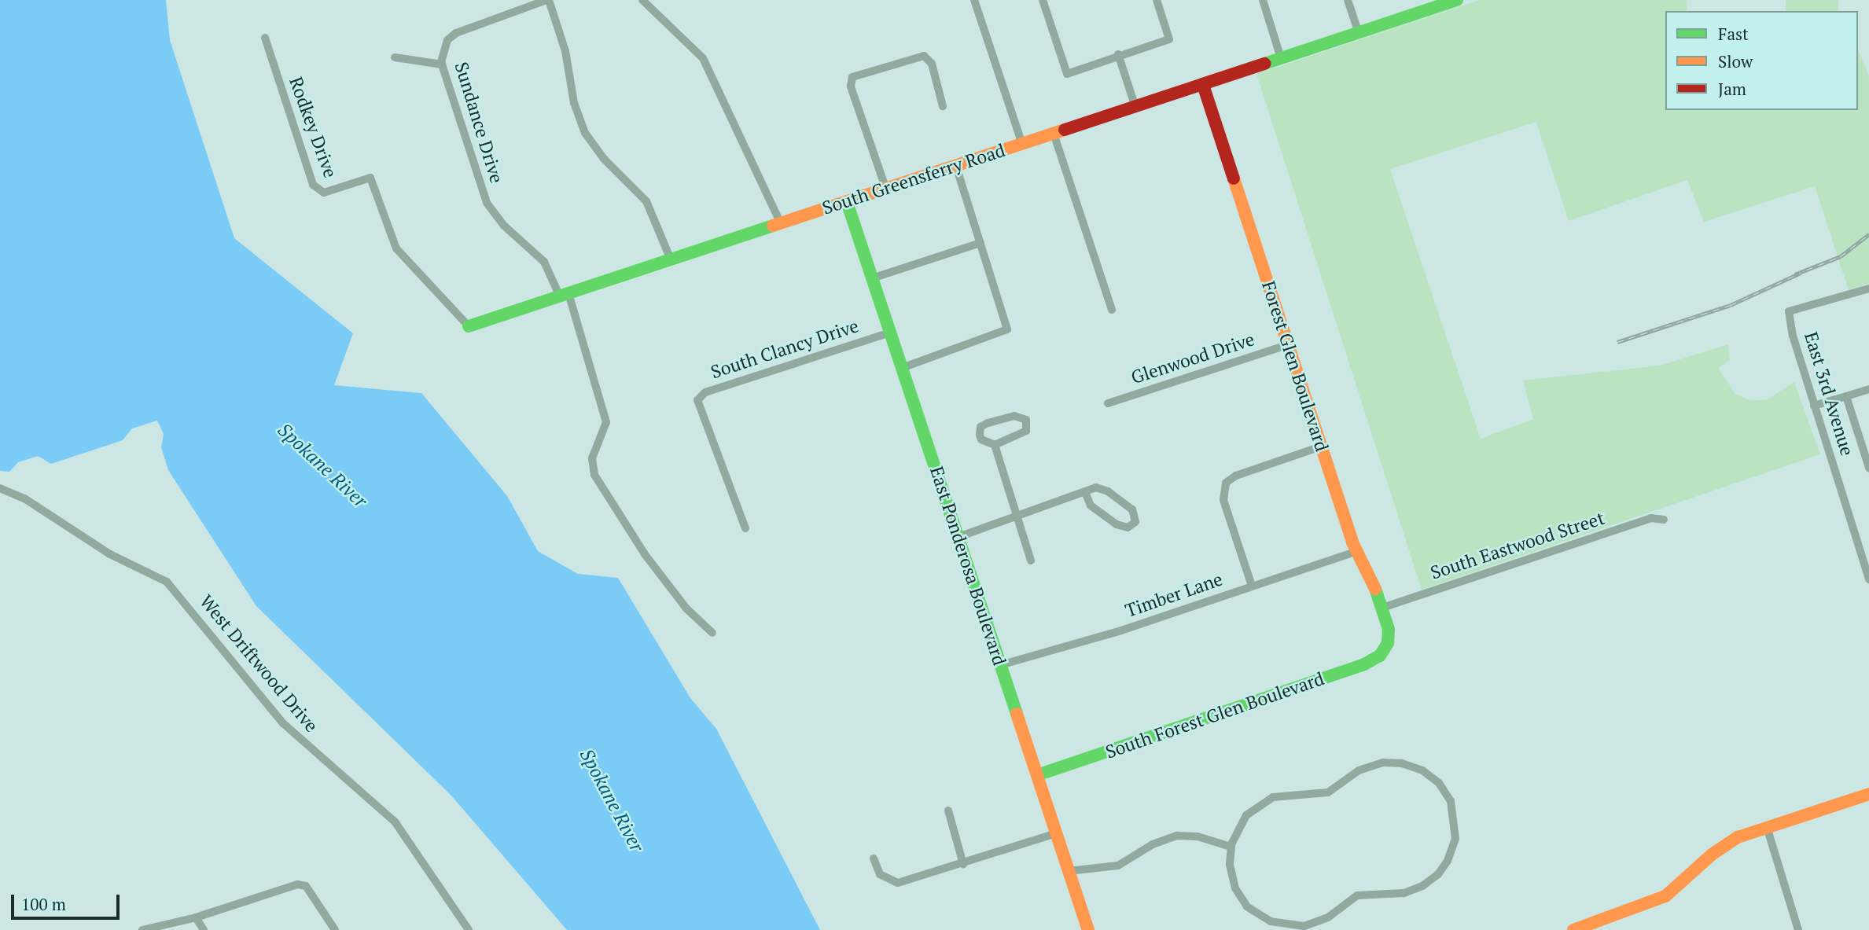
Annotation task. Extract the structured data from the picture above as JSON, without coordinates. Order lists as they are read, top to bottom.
{
  "streets": {
    "street": [
      "Sundance Drive",
      "Rodkey Drive",
      "South Greensferry Road",
      "South Clancy Drive",
      "Glenwood Drive",
      "Forest Glen Boulevard",
      "East 3rd Avenue",
      "South Eastwood Street",
      "East Ponderosa Boulevard",
      "Timber Lane",
      "West Driftwood Drive",
      "South Forest Glen Boulevard"
    ]
  },
  "crossings": [
    ["Sundance Drive", "South Greensferry Road"],
    ["Rodkey Drive", "South Greensferry Road"],
    ["South Greensferry Road", "Forest Glen Boulevard"],
    ["South Greensferry Road", "East Ponderosa Boulevard"],
    ["South Clancy Drive", "East Ponderosa Boulevard"],
    ["Glenwood Drive", "Forest Glen Boulevard"],
    ["Forest Glen Boulevard", "South Eastwood Street"],
    ["Forest Glen Boulevard", "Timber Lane"],
    ["Forest Glen Boulevard", "South Forest Glen Boulevard"],
    ["East Ponderosa Boulevard", "Timber Lane"],
    ["East Ponderosa Boulevard", "South Forest Glen Boulevard"]
  ],
  "water": ["Spokane River"],
  "legend": ["Fast", "Slow", "Jam"],
  "scale_bar": "100 m"
}
